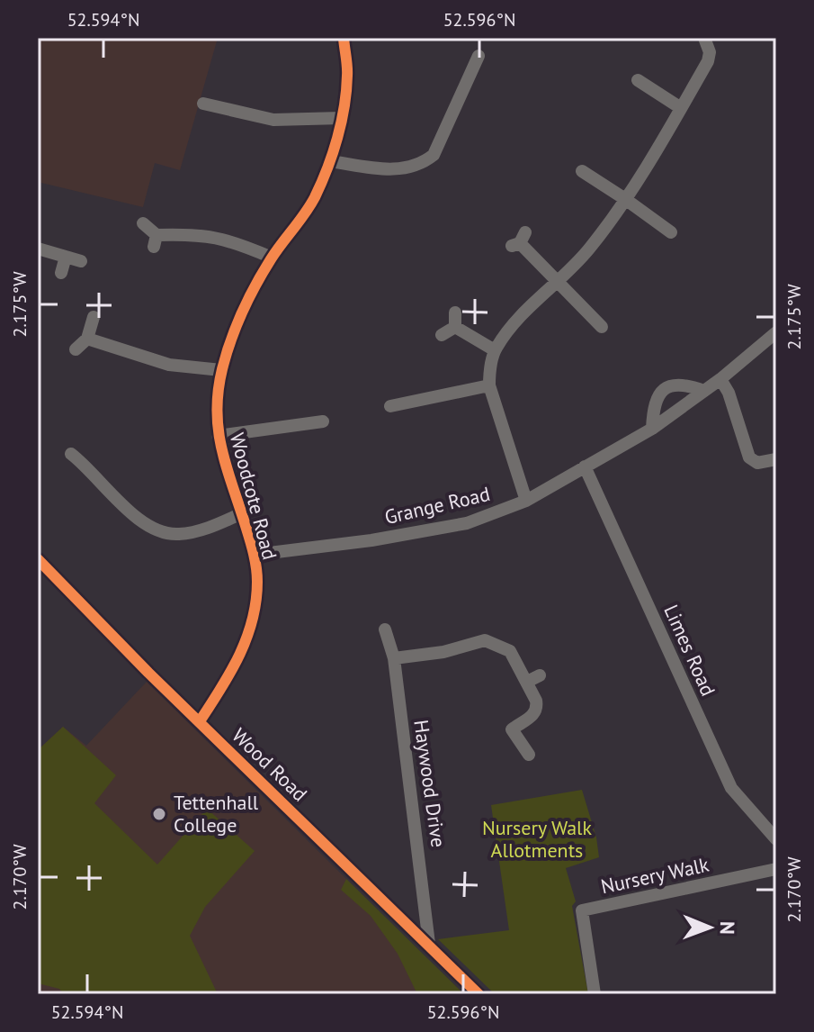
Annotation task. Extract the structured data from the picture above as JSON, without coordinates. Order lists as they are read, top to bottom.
{
  "streets": {
    "street": [
      "Woodcote Road",
      "Grange Road",
      "Limes Road",
      "Wood Road",
      "Haywood Drive",
      "Nursery Walk"
    ]
  },
  "crossings": [
    ["Woodcote Road", "Grange Road"],
    ["Woodcote Road", "Wood Road"],
    ["Grange Road", "Limes Road"],
    ["Wood Road", "Haywood Drive"]
  ],
  "parks": ["Nursery Walk Allotments"],
  "places": ["Tettenhall College"],
  "north": "right",
  "coordinates": [
    "52.594°N",
    "52.596°N",
    "2.175°W",
    "2.170°W"
  ]
}
